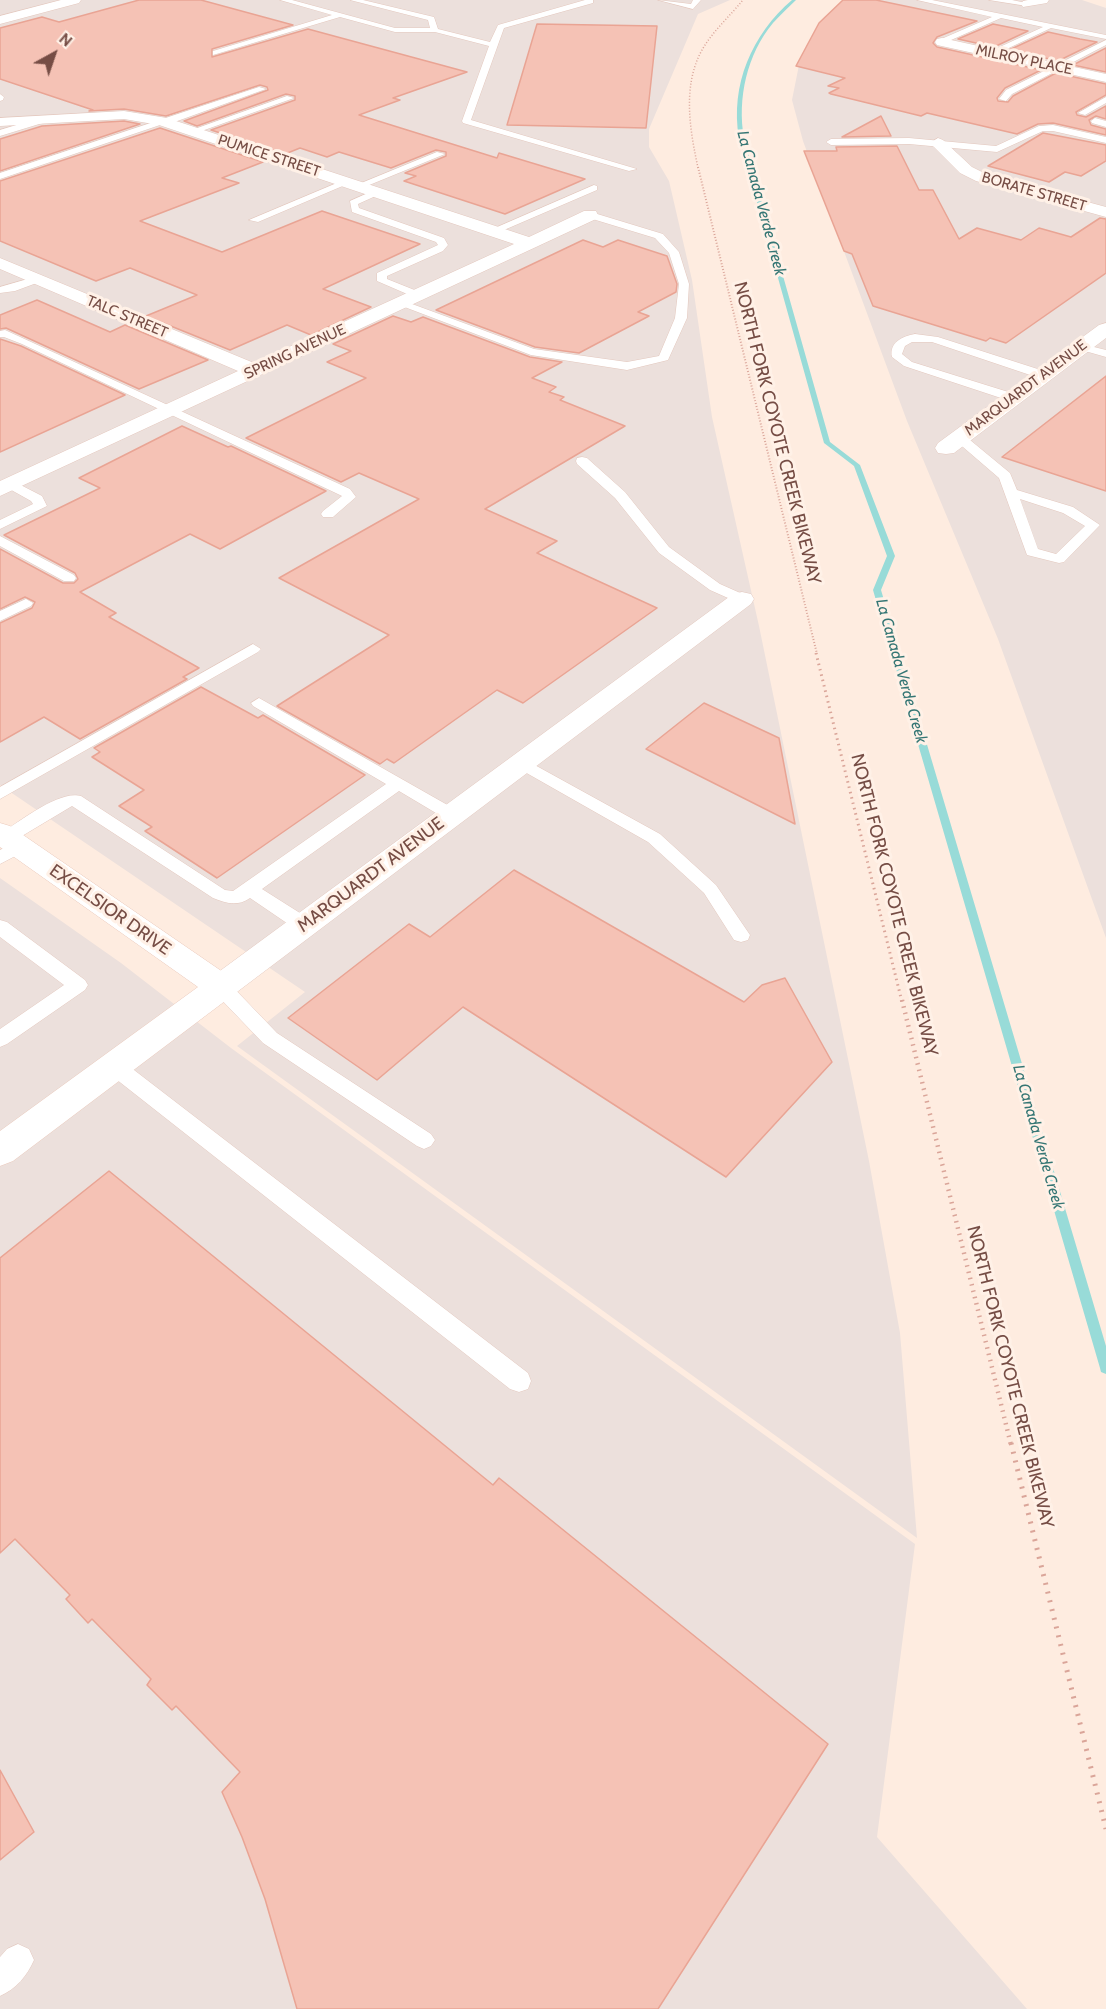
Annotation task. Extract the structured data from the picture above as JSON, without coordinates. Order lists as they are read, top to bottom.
{
  "streets": {
    "street": [
      "MILROY PLACE",
      "PUMICE STREET",
      "BORATE STREET",
      "TALC STREET",
      "SPRING AVENUE",
      "MARQUARDT AVENUE",
      "EXCELSIOR DRIVE"
    ],
    "path": ["NORTH FORK COYOTE CREEK BIKEWAY"]
  },
  "crossings": [
    ["PUMICE STREET", "SPRING AVENUE"],
    ["TALC STREET", "SPRING AVENUE"],
    ["MARQUARDT AVENUE", "EXCELSIOR DRIVE"]
  ],
  "water": ["La Canada Verde Creek"],
  "north": "top right"
}
